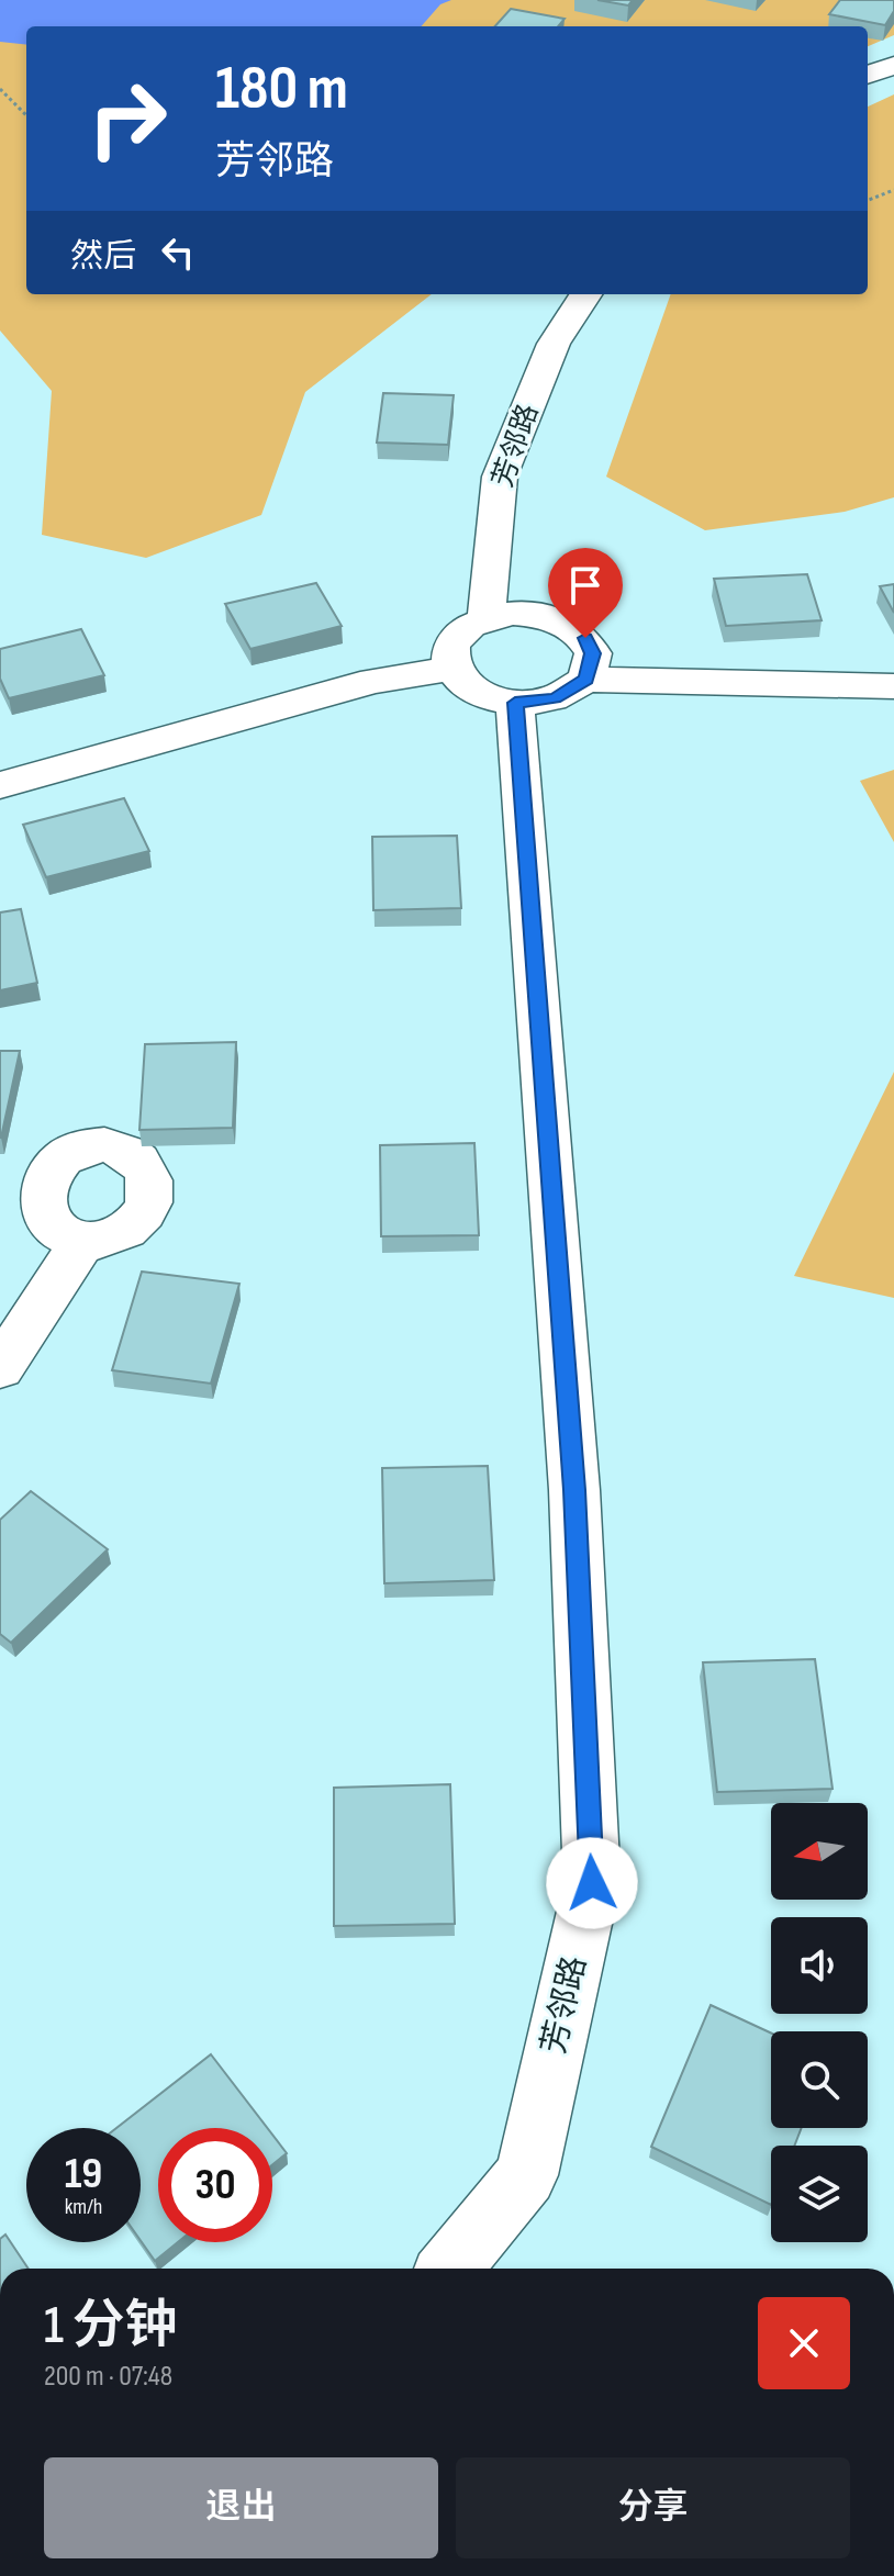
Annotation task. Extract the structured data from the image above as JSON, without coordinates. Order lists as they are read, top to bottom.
{
  "streets": {
    "street": ["芳邻路"]
  },
  "north": "left",
  "page": {
    "turn": ["180 m", "芳邻路"],
    "then": "然后",
    "speed": "19 km/h",
    "limit": "30",
    "heading": ["1 分钟", "200 m · 07:48"],
    "buttons": ["退出", "分享"]
  }
}
